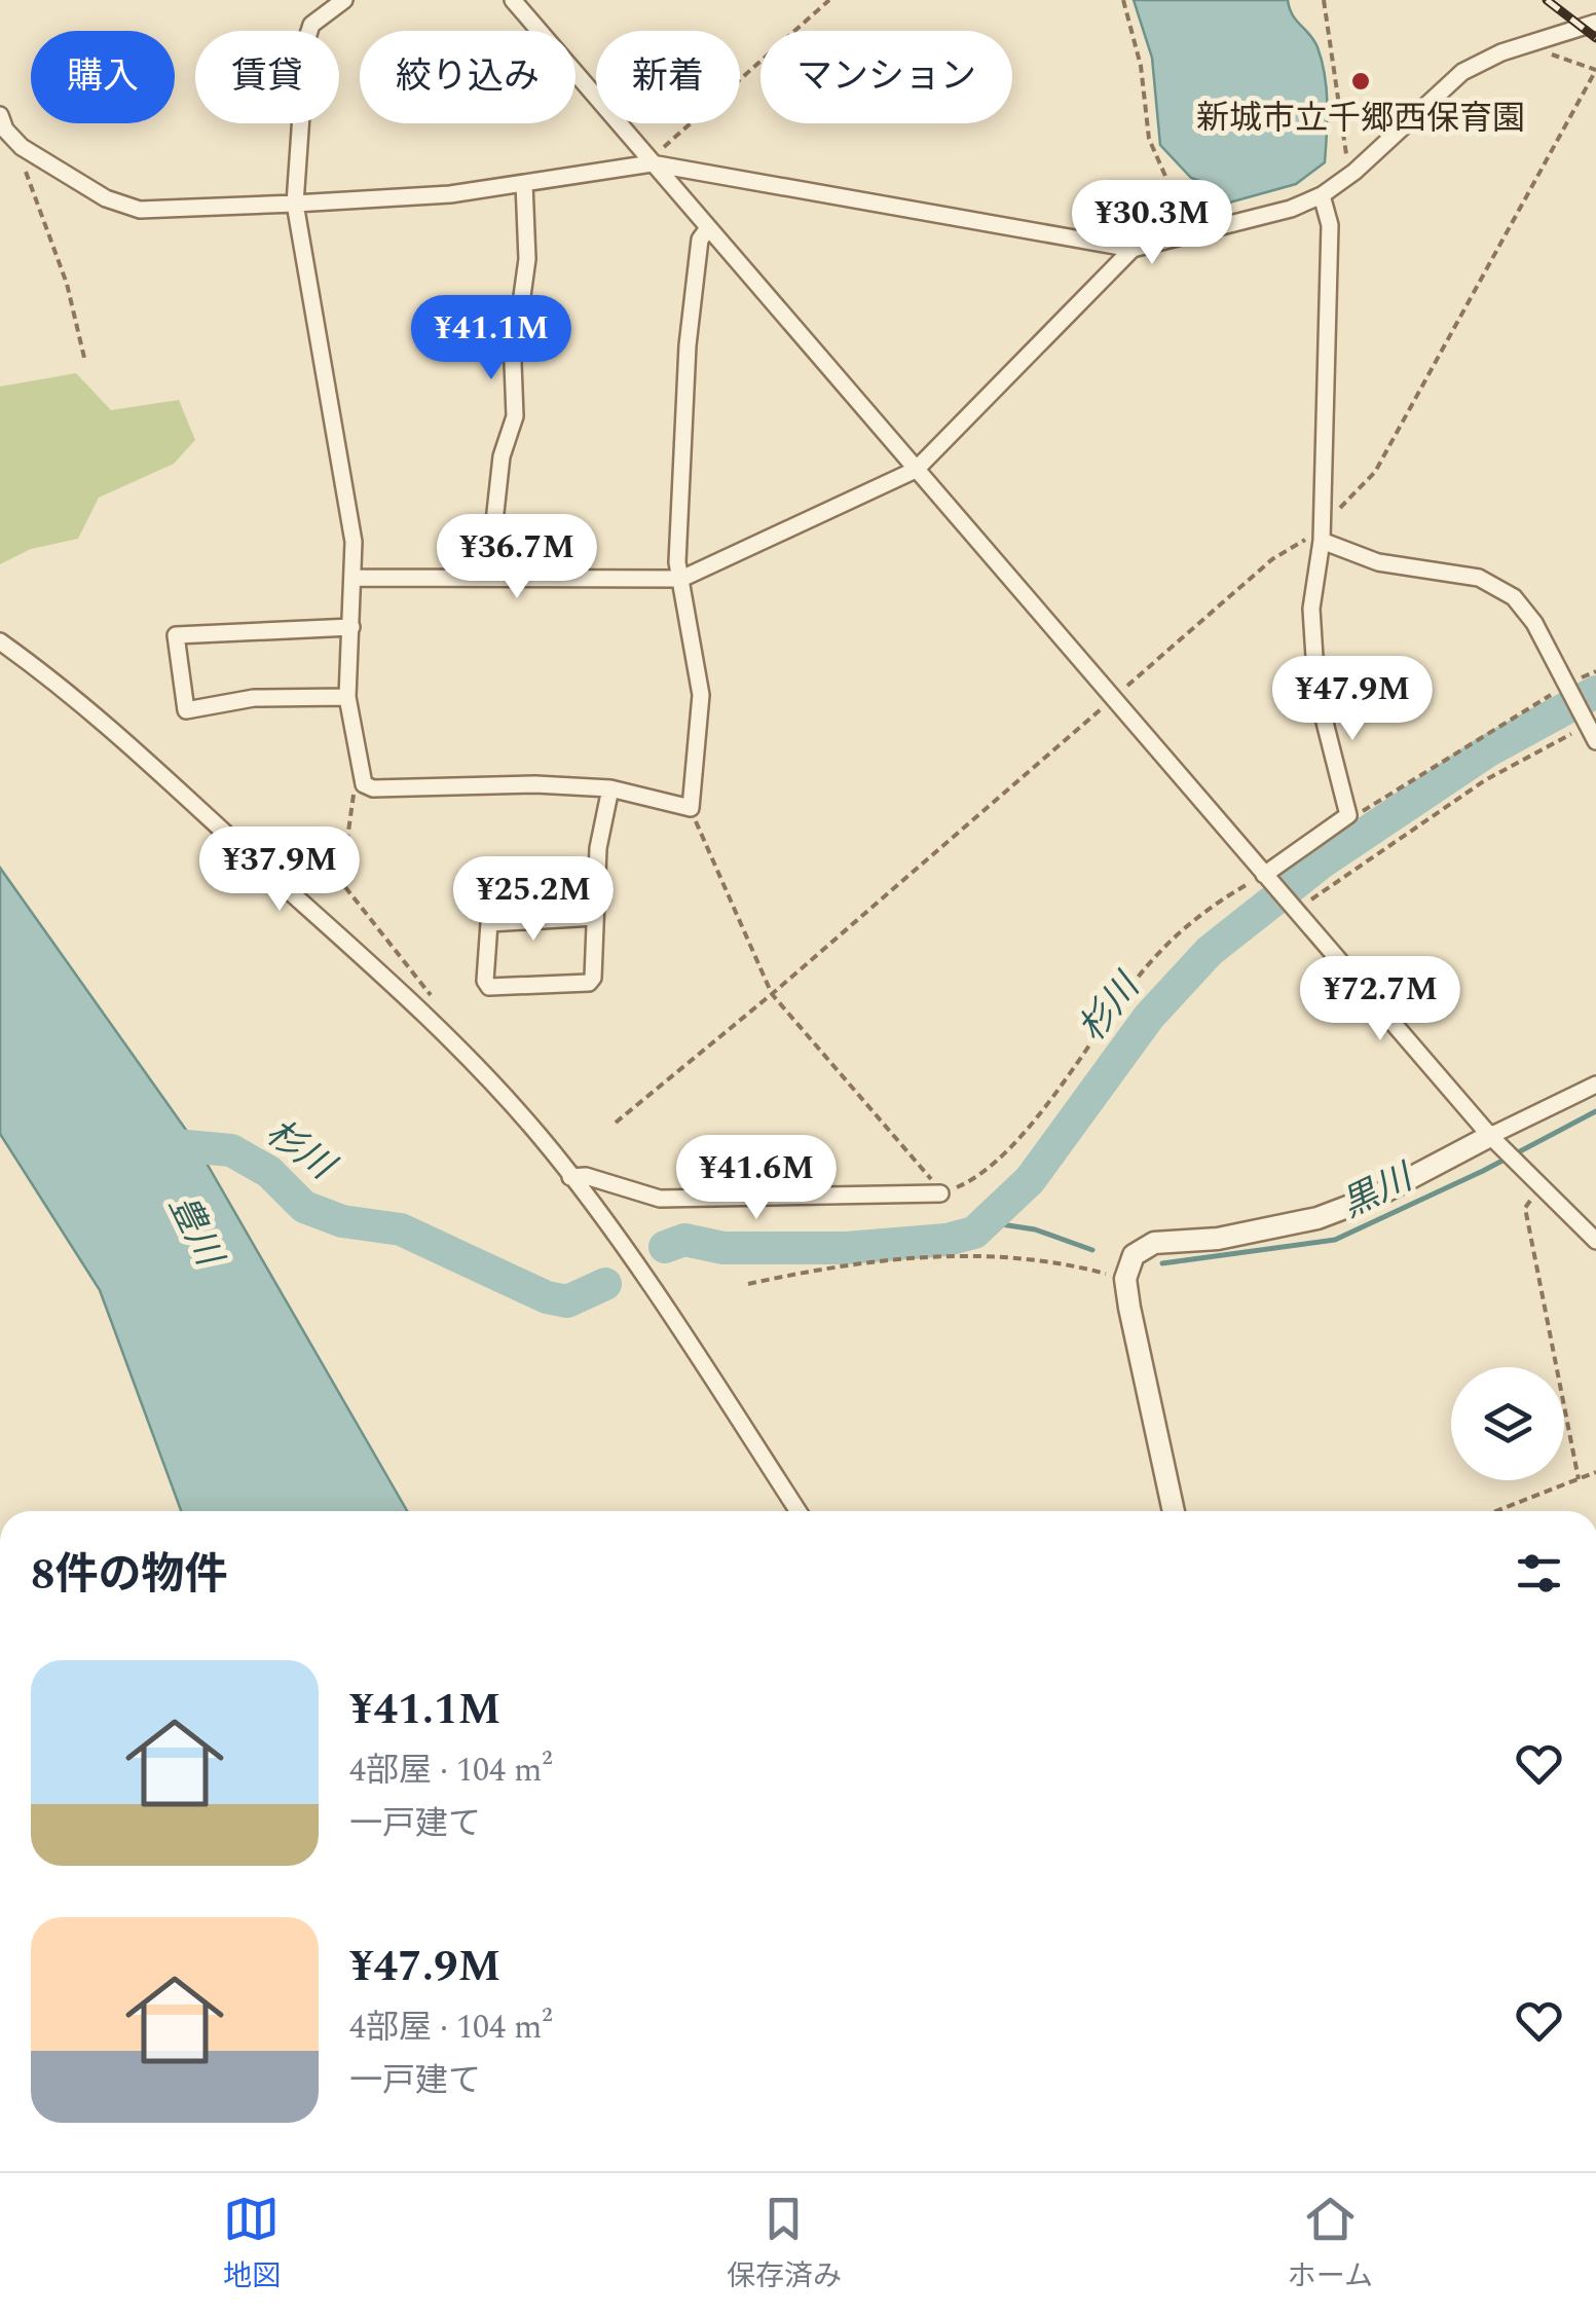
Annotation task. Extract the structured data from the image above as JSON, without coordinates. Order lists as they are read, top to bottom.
{
  "water": ["杉川", "黒川", "豊川"],
  "places": ["新城市立千郷西保育園"],
  "page": {
    "chip": [
      "購入",
      "賃貸",
      "絞り込み",
      "新着",
      "マンション"
    ],
    "price": [
      "¥30.3M",
      "¥41.1M",
      "¥36.7M",
      "¥47.9M",
      "¥37.9M",
      "¥25.2M",
      "¥72.7M",
      "¥41.6M"
    ],
    "heading": "8件の物件",
    "list": [
      {
        "name": "¥41.1M",
        "note": "4部屋 · 104 m² · 一戸建て"
      },
      {
        "name": "¥47.9M",
        "note": "4部屋 · 104 m² · 一戸建て"
      }
    ],
    "tabs": ["地図", "保存済み", "ホーム"]
  }
}
